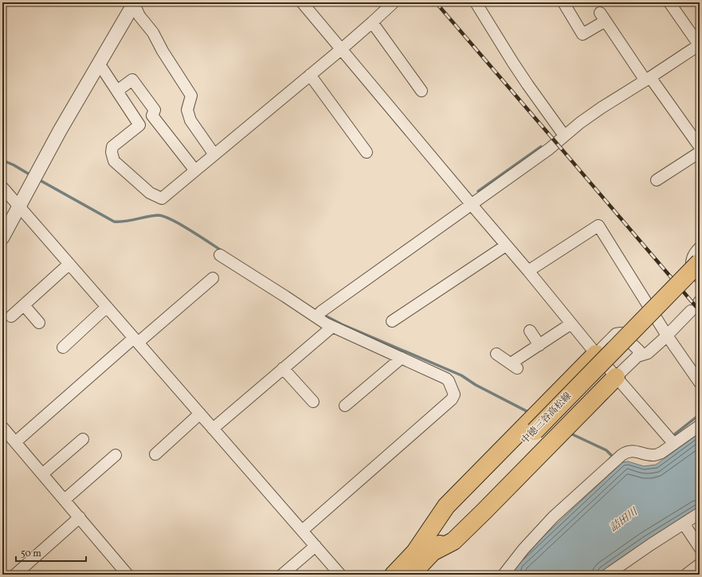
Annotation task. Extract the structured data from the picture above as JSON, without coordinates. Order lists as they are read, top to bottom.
{
  "streets": {
    "main road": ["中徳三谷高松線"]
  },
  "water": ["詰田川"],
  "scale_bar": "50 m"
}
